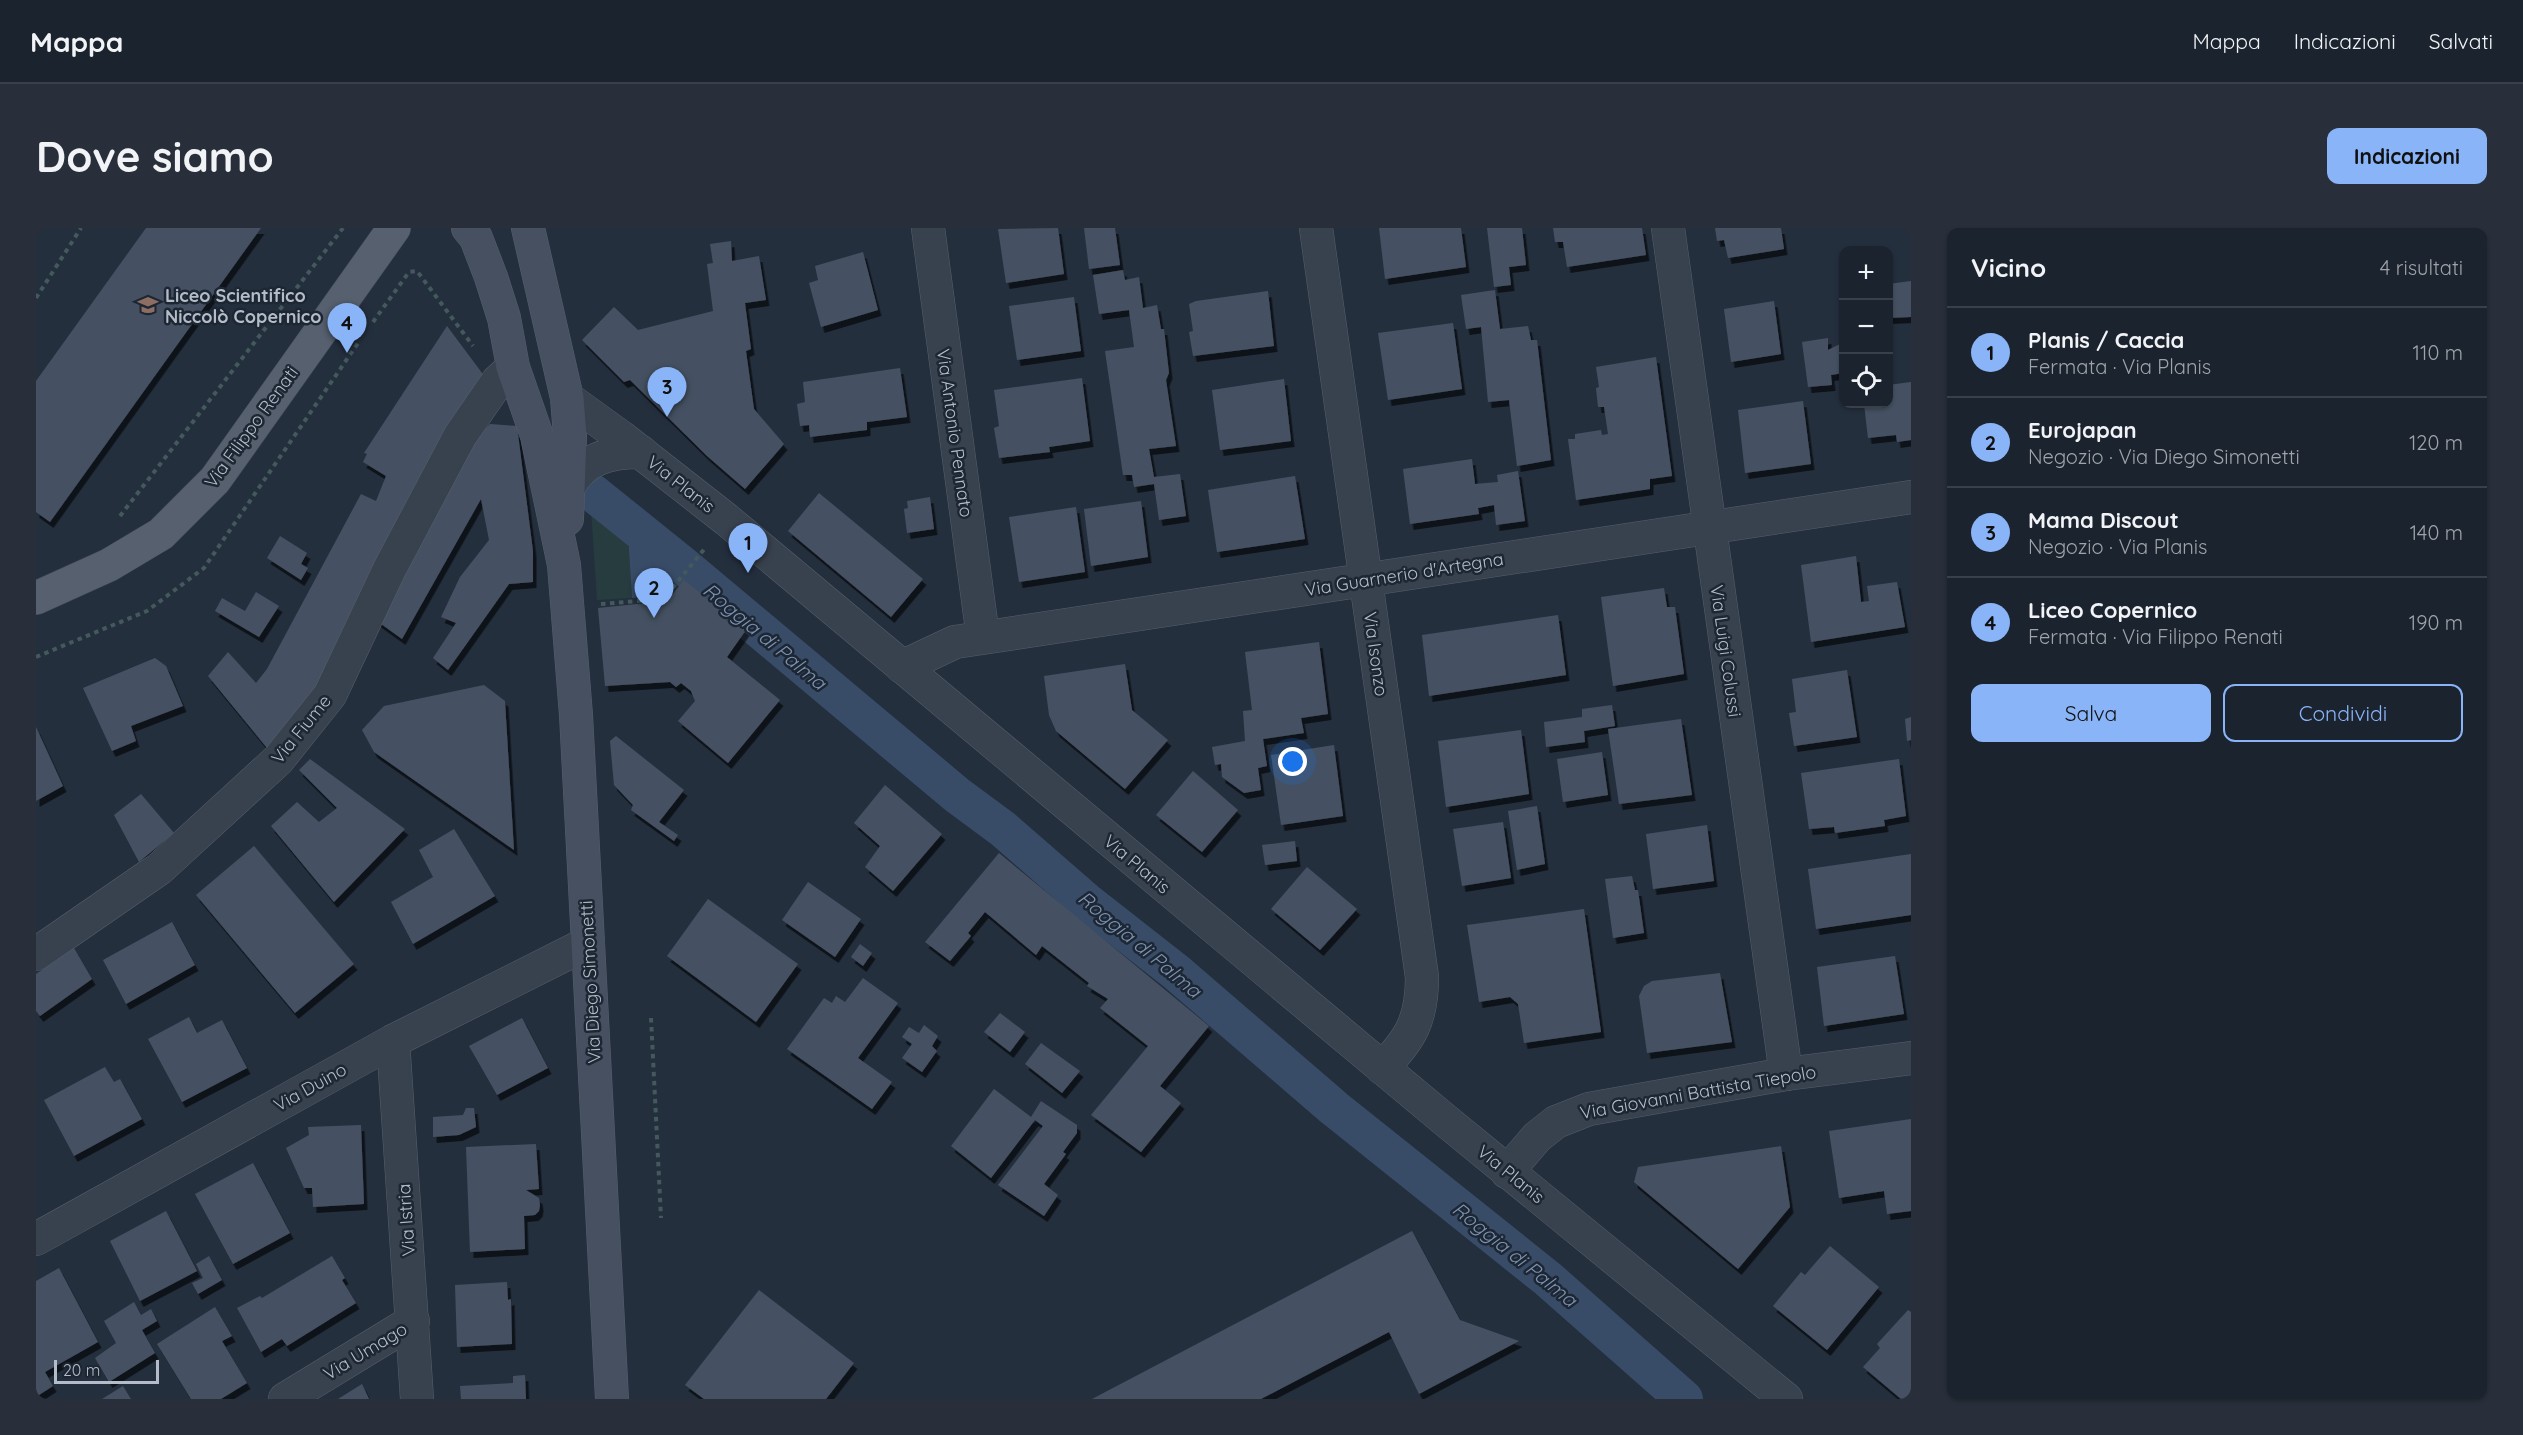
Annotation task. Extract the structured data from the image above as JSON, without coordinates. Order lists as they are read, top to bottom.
{
  "streets": {
    "main road": ["Via Filippo Renati", "Via Planis", "Via Diego Simonetti"],
    "street": [
      "Via Antonio Pennato",
      "Via Guarnerio d'Artegna",
      "Via Luigi Colussi",
      "Via Isonzo",
      "Via Fiume",
      "Via Duino",
      "Via Giovanni Battista Tiepolo",
      "Via Istria",
      "Via Umago"
    ]
  },
  "crossings": [
    ["Via Antonio Pennato", "Via Guarnerio d'Artegna"],
    ["Via Planis", "Via Guarnerio d'Artegna"],
    ["Via Planis", "Via Isonzo"],
    ["Via Planis", "Via Fiume"],
    ["Via Planis", "Via Diego Simonetti"],
    ["Via Planis", "Via Giovanni Battista Tiepolo"],
    ["Via Guarnerio d'Artegna", "Via Luigi Colussi"],
    ["Via Guarnerio d'Artegna", "Via Isonzo"],
    ["Via Luigi Colussi", "Via Giovanni Battista Tiepolo"],
    ["Via Fiume", "Via Diego Simonetti"],
    ["Via Diego Simonetti", "Via Duino"],
    ["Via Duino", "Via Istria"],
    ["Via Istria", "Via Umago"]
  ],
  "water": ["Roggia di Palma"],
  "places": {
    "school or university": ["Liceo Scientifico Niccolò Copernico"]
  },
  "scale_bar": "20 m",
  "page": {
    "header": "Mappa",
    "nav": ["Mappa", "Indicazioni", "Salvati"],
    "buttons": [
      "Indicazioni",
      ["Salva", "Condividi"]
    ],
    "title": "Dove siamo",
    "heading": ["Vicino", "4 risultati"],
    "map_buttons": ["+", "−"],
    "pins": [
      "4",
      "3",
      "1",
      "2"
    ],
    "list": [
      {
        "mark": "1",
        "name": "Planis / Caccia",
        "note": "Fermata · Via Planis",
        "value": "110 m"
      },
      {
        "mark": "2",
        "name": "Eurojapan",
        "note": "Negozio · Via Diego Simonetti",
        "value": "120 m"
      },
      {
        "mark": "3",
        "name": "Mama Discout",
        "note": "Negozio · Via Planis",
        "value": "140 m"
      },
      {
        "mark": "4",
        "name": "Liceo Copernico",
        "note": "Fermata · Via Filippo Renati",
        "value": "190 m"
      }
    ],
    "scale": "20 m"
  }
}
